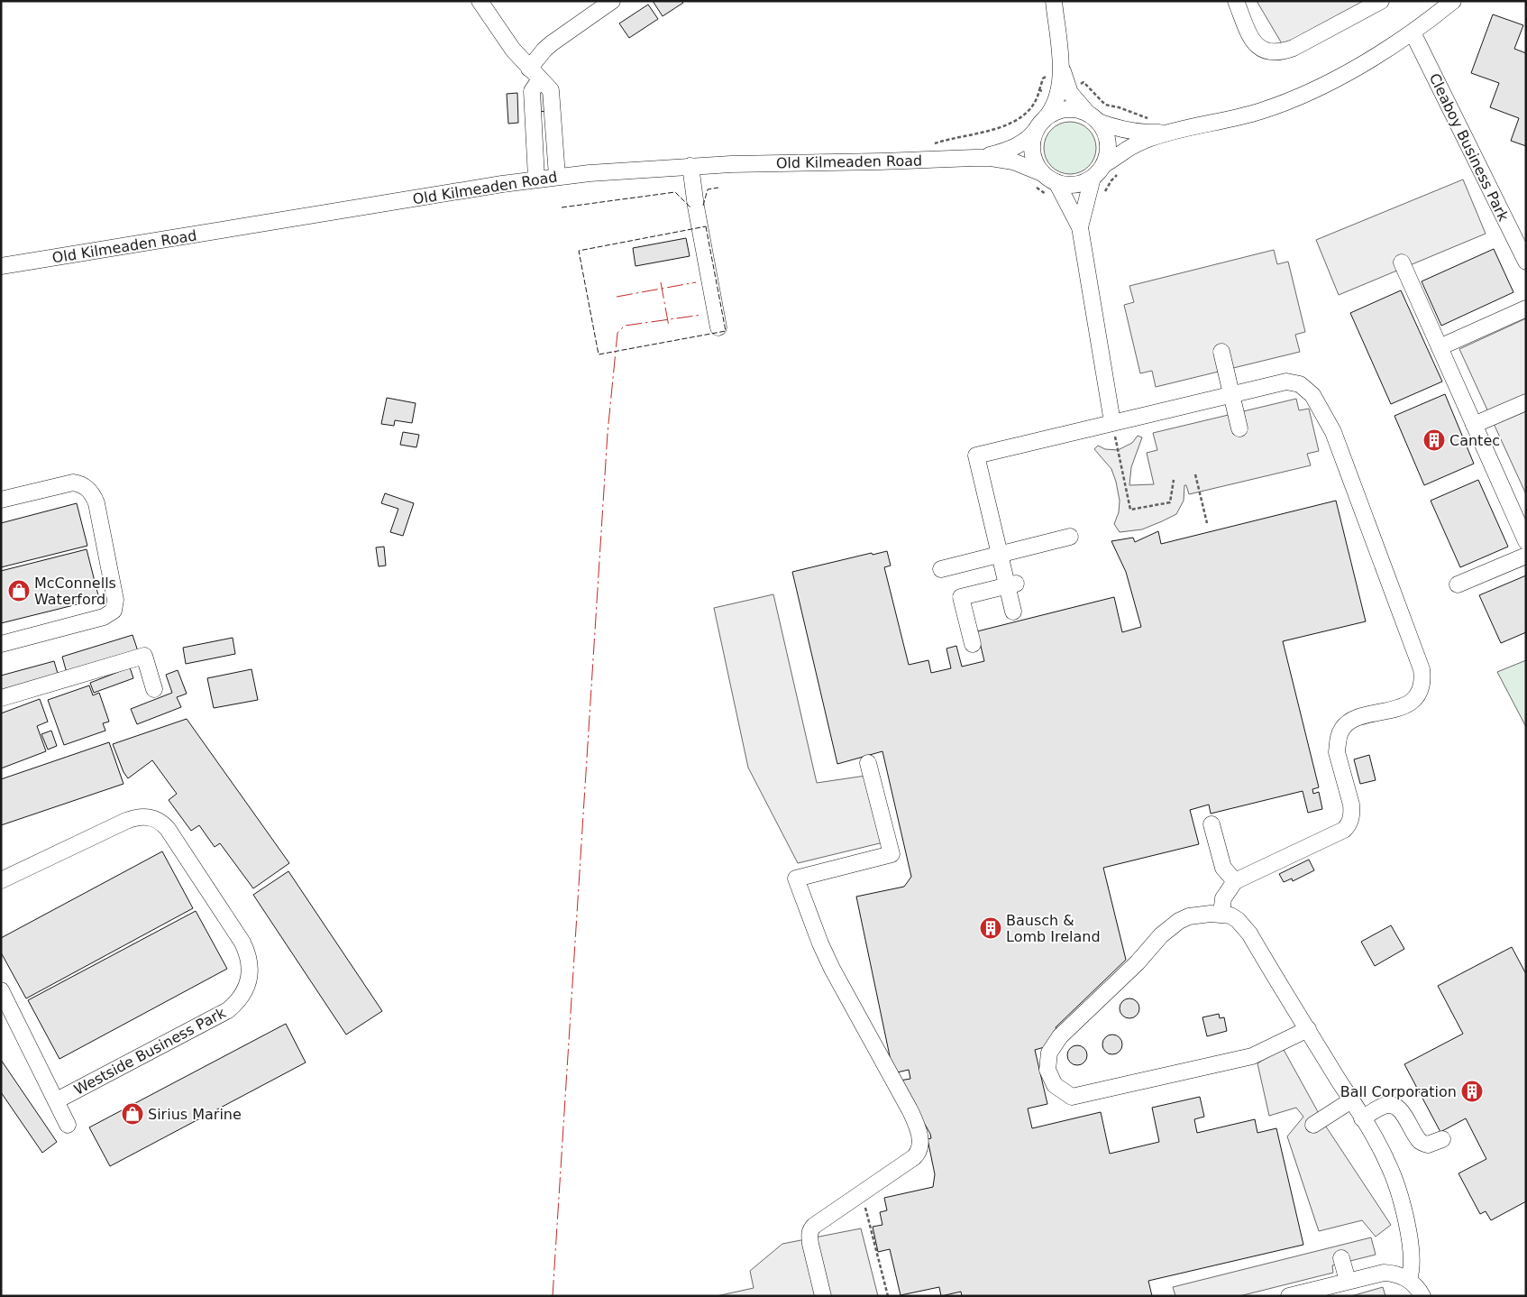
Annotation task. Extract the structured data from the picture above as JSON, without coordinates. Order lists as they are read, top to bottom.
{
  "streets": {
    "street": ["Cleaboy Business Park", "Old Kilmeaden Road", "Westside Business Park"]
  },
  "places": {
    "building": ["Cantec", "Bausch & Lomb Ireland", "Ball Corporation"],
    "shop": ["McConnells Waterford", "Sirius Marine"]
  }
}
